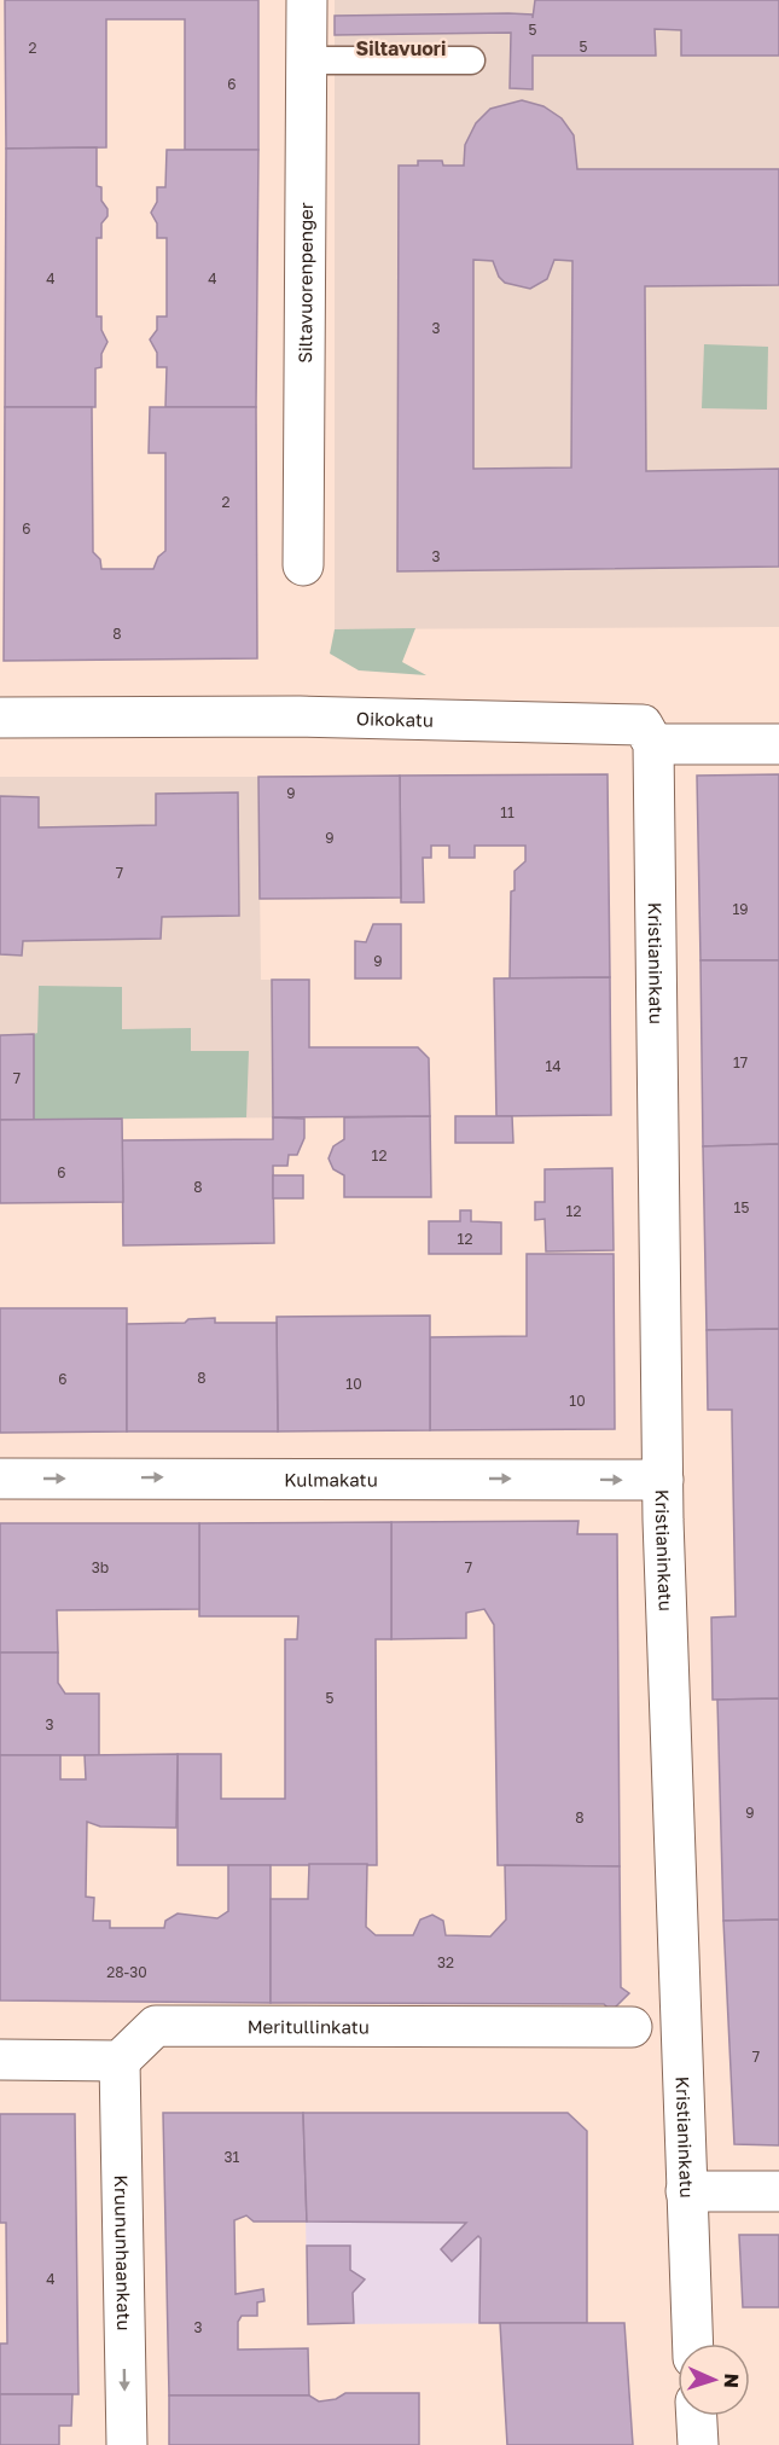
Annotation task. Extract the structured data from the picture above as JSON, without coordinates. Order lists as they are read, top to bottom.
{
  "streets": {
    "street": [
      "Siltavuorenpenger",
      "Oikokatu",
      "Kristianinkatu",
      "Kulmakatu",
      "Meritullinkatu",
      "Kruununhaankatu"
    ]
  },
  "crossings": [
    ["Oikokatu", "Kristianinkatu"],
    ["Kristianinkatu", "Kulmakatu"],
    ["Meritullinkatu", "Kruununhaankatu"]
  ],
  "one_way": ["Kulmakatu", "Kruununhaankatu"],
  "districts": ["Siltavuori"],
  "house_numbers": [
    "5",
    "5",
    "2",
    "6",
    "4",
    "4",
    "3",
    "2",
    "6",
    "3",
    "8",
    "9",
    "11",
    "9",
    "7",
    "19",
    "9",
    "17",
    "14",
    "7",
    "12",
    "6",
    "8",
    "15",
    "12",
    "12",
    "8",
    "6",
    "10",
    "10",
    "3b",
    "7",
    "5",
    "3",
    "9",
    "8",
    "32",
    "28-30",
    "7",
    "31",
    "4",
    "3"
  ],
  "north": "right"
}
